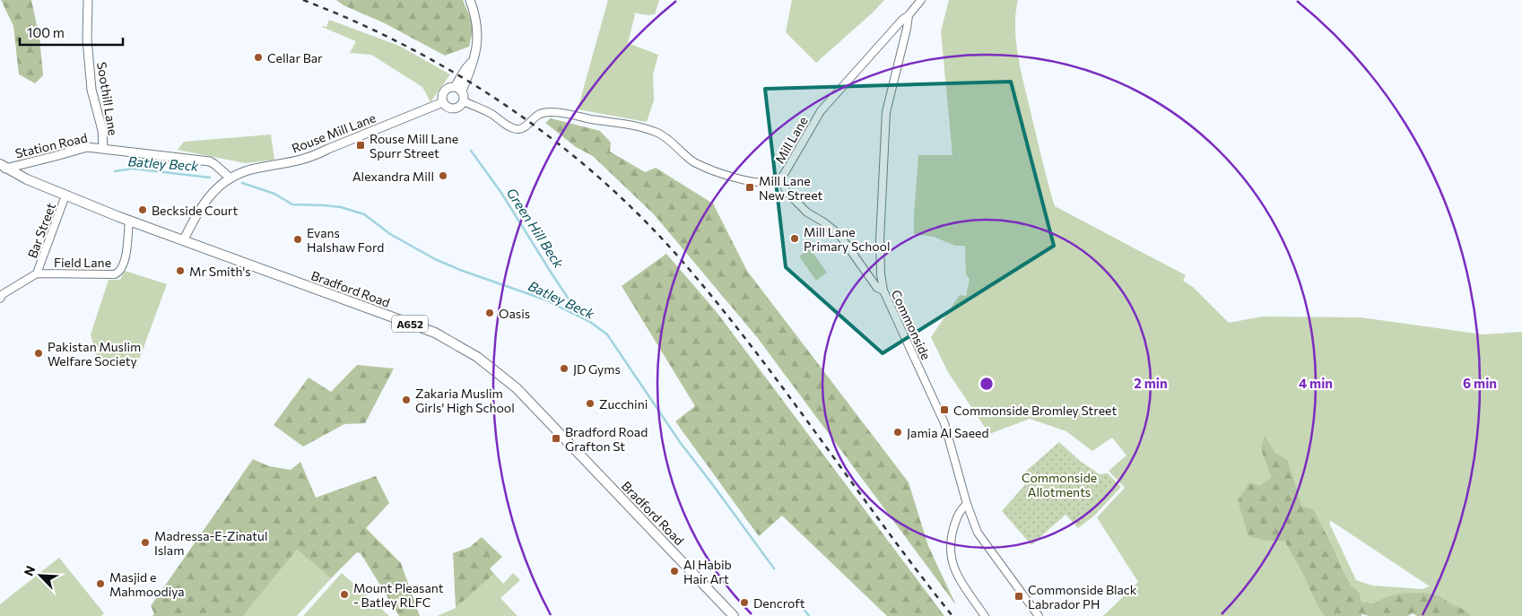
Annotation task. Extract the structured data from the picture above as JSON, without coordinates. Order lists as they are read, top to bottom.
{
  "streets": {
    "main road": [
      "Soothill Lane",
      "Rouse Mill Lane",
      "Station Road",
      "Bradford Road",
      "A652"
    ],
    "street": [
      "Mill Lane",
      "Bar Street",
      "Field Lane",
      "Commonside"
    ]
  },
  "crossings": [
    ["Soothill Lane", "Station Road"],
    ["Rouse Mill Lane", "Mill Lane"],
    ["Rouse Mill Lane", "Bradford Road"],
    ["Mill Lane", "Commonside"],
    ["Station Road", "Bradford Road"],
    ["Bar Street", "Field Lane"],
    ["Bar Street", "Bradford Road"],
    ["Field Lane", "Bradford Road"]
  ],
  "water": ["Batley Beck", "Green Hill Beck"],
  "parks": ["Commonside Allotments"],
  "places": {
    "other": [
      "Cellar Bar",
      "Alexandra Mill",
      "Beckside Court",
      "Mill Lane Primary School",
      "Evans Halshaw Ford",
      "Mr Smith's",
      "Oasis",
      "Pakistan Muslim Welfare Society",
      "JD Gyms",
      "Zakaria Muslim Girls' High School",
      "Zucchini",
      "Jamia Al Saeed",
      "Madressa-E-Zinatul Islam",
      "Al Habib Hair Art",
      "Masjid e Mahmoodiya",
      "Mount Pleasant - Batley RLFC",
      "Dencroft"
    ],
    "transit": [
      "Rouse Mill Lane Spurr Street",
      "Mill Lane New Street",
      "Commonside Bromley Street",
      "Bradford Road Grafton St",
      "Commonside Black Labrador PH"
    ]
  },
  "scale_bar": "100 m",
  "north": "top left",
  "rings": ["2 min", "4 min", "6 min"]
}
